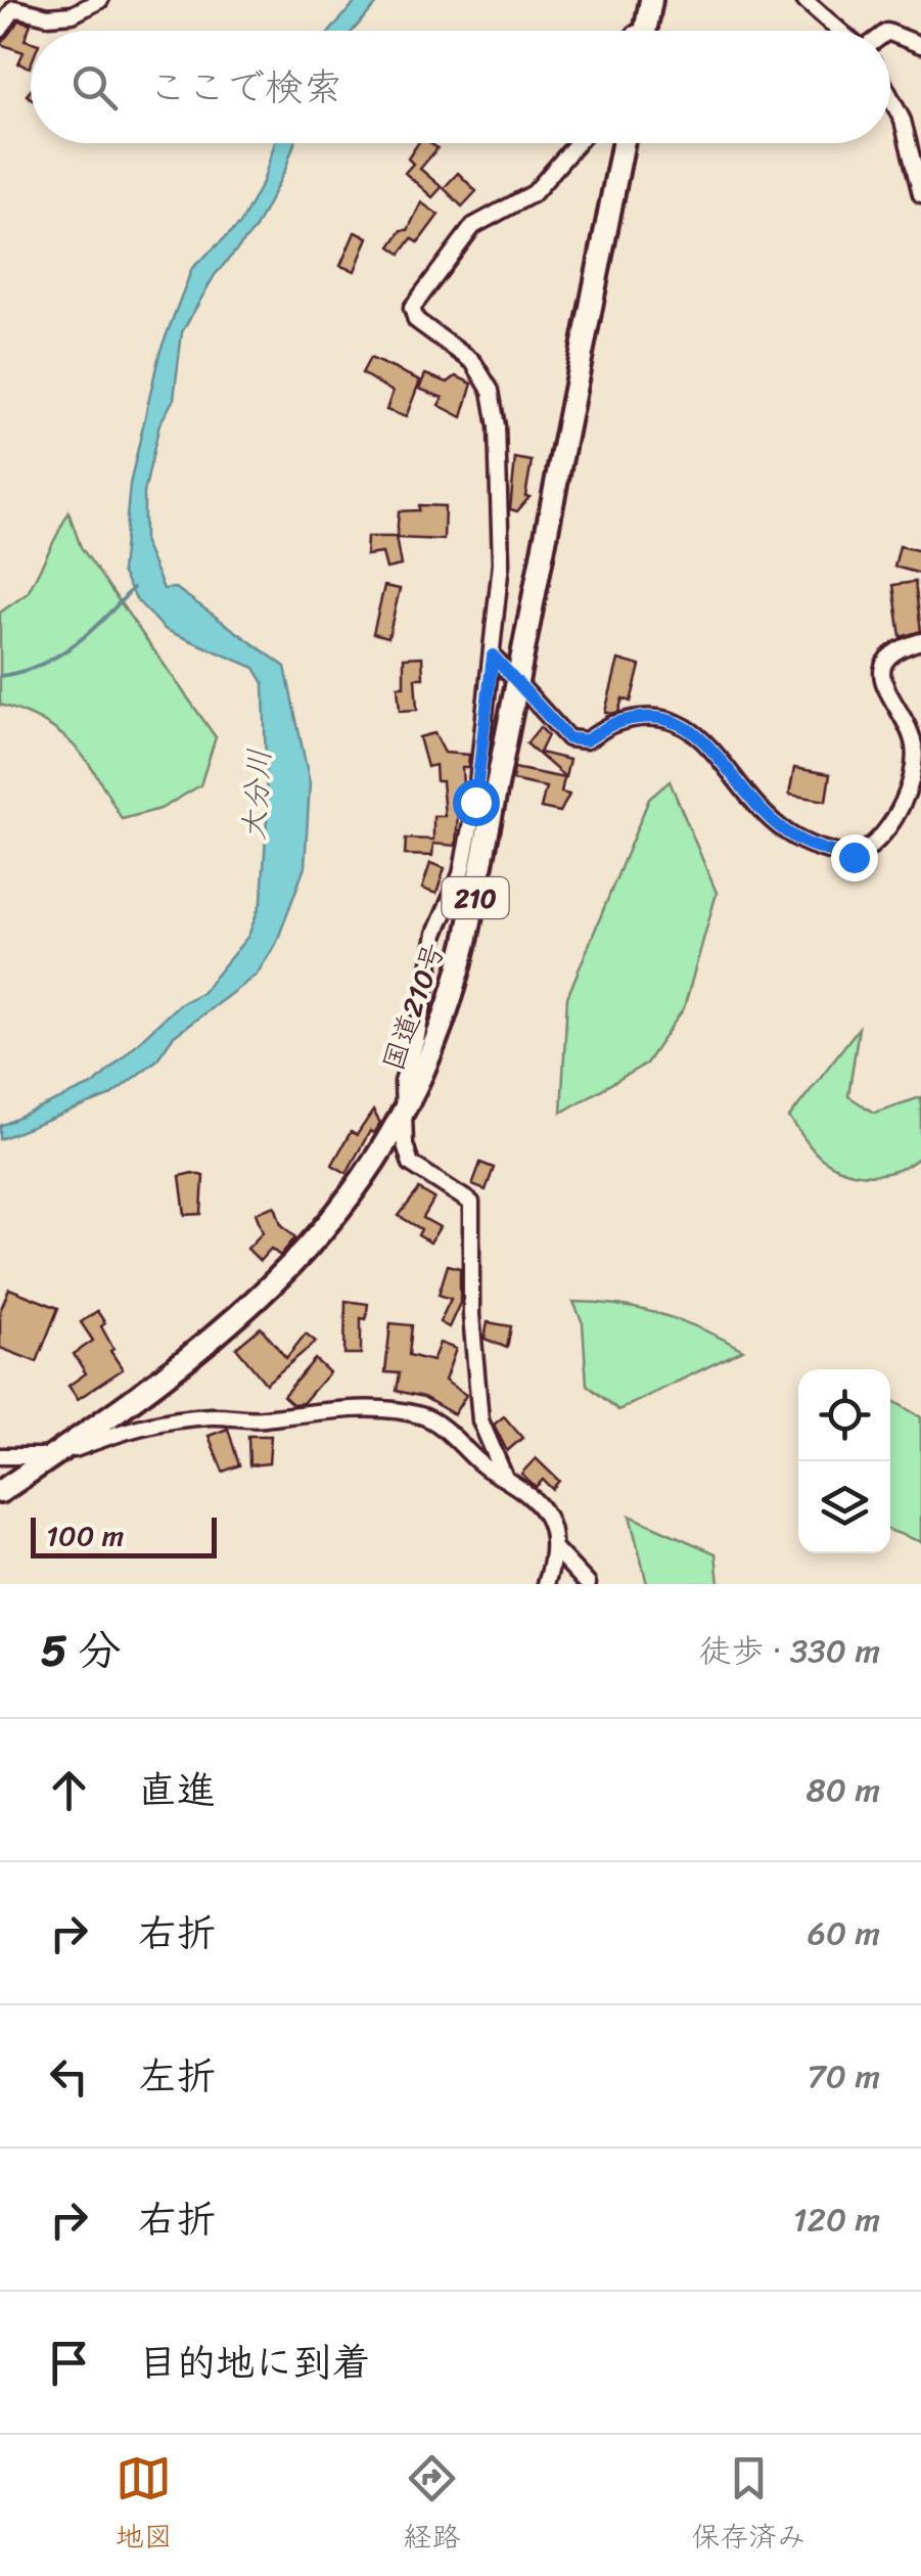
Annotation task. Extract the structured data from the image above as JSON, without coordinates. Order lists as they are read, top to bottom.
{
  "streets": {
    "highway": ["210", "国道210号"]
  },
  "water": ["大分川"],
  "scale_bar": "100 m",
  "page": {
    "search": "ここで検索",
    "scale": "100 m",
    "heading": ["5 分", "徒歩 · 330 m"],
    "list": [
      ["直進", "80 m"],
      ["右折", "60 m"],
      ["左折", "70 m"],
      ["右折", "120 m"],
      "目的地に到着"
    ],
    "nav": ["地図", "経路", "保存済み"]
  }
}
